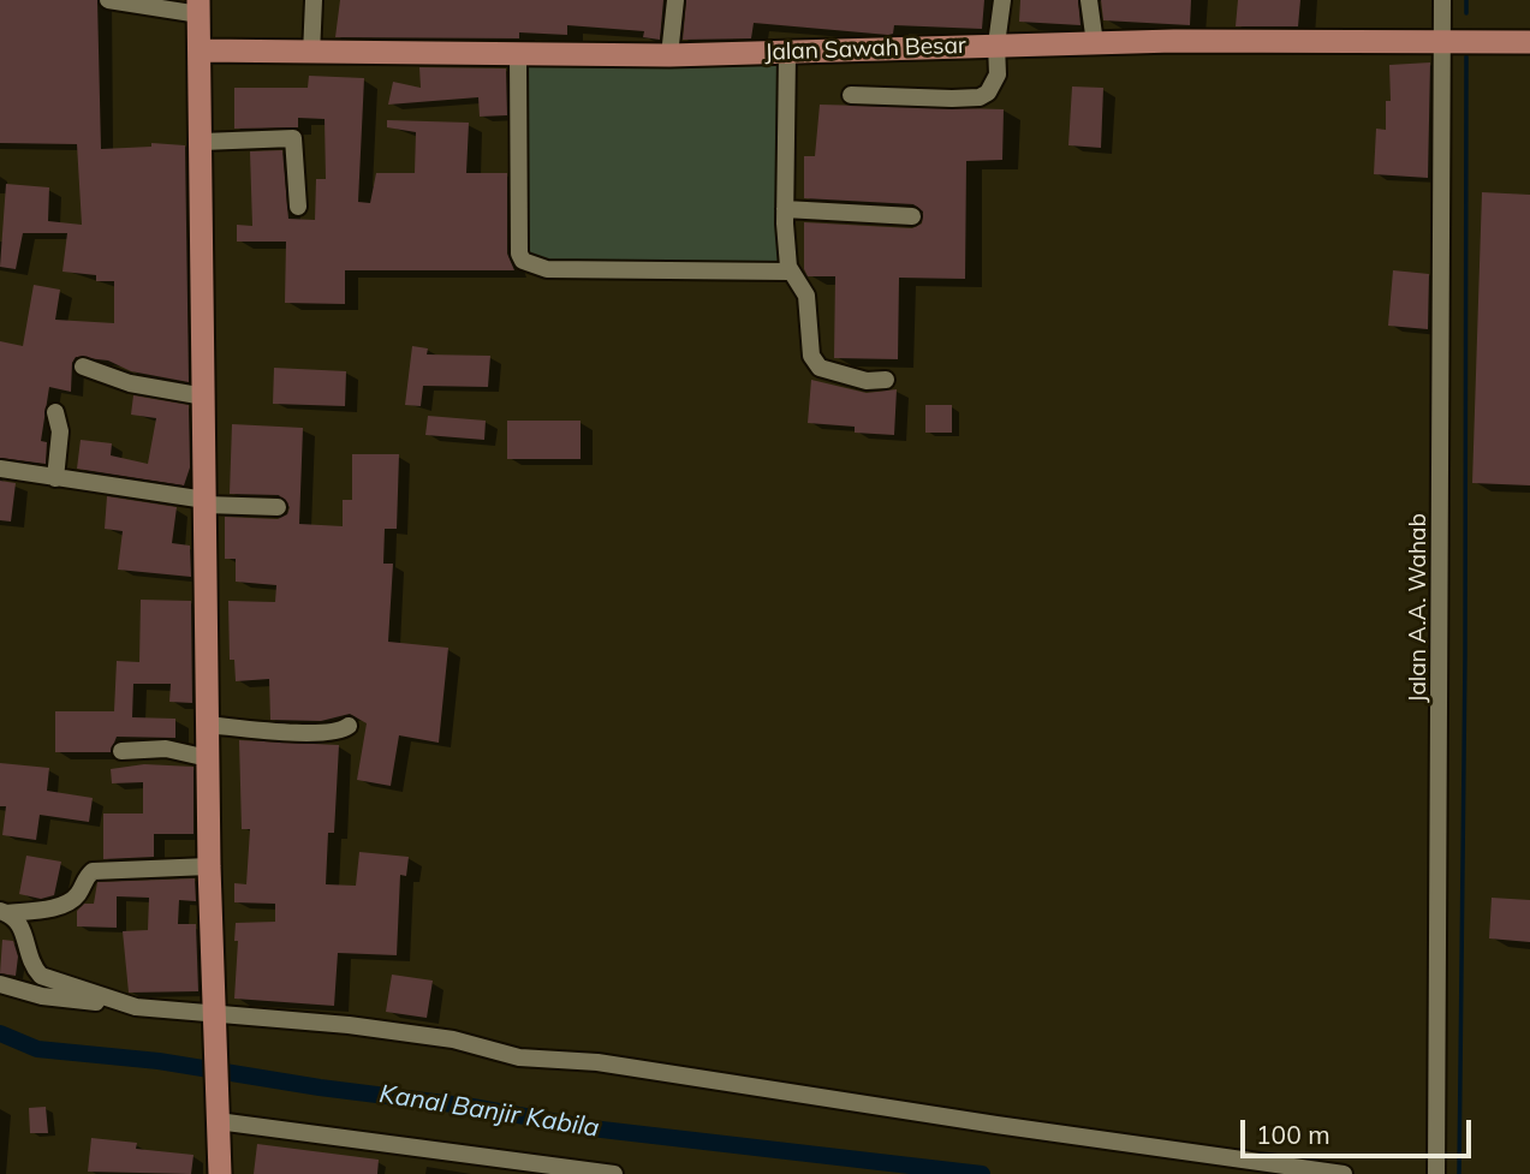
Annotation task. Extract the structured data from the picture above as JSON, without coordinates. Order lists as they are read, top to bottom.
{
  "streets": {
    "main road": ["Jalan Sawah Besar"],
    "street": ["Jalan A.A. Wahab"]
  },
  "crossings": [
    ["Jalan Sawah Besar", "Jalan A.A. Wahab"]
  ],
  "water": ["Kanal Banjir Kabila"],
  "scale_bar": "100 m"
}
